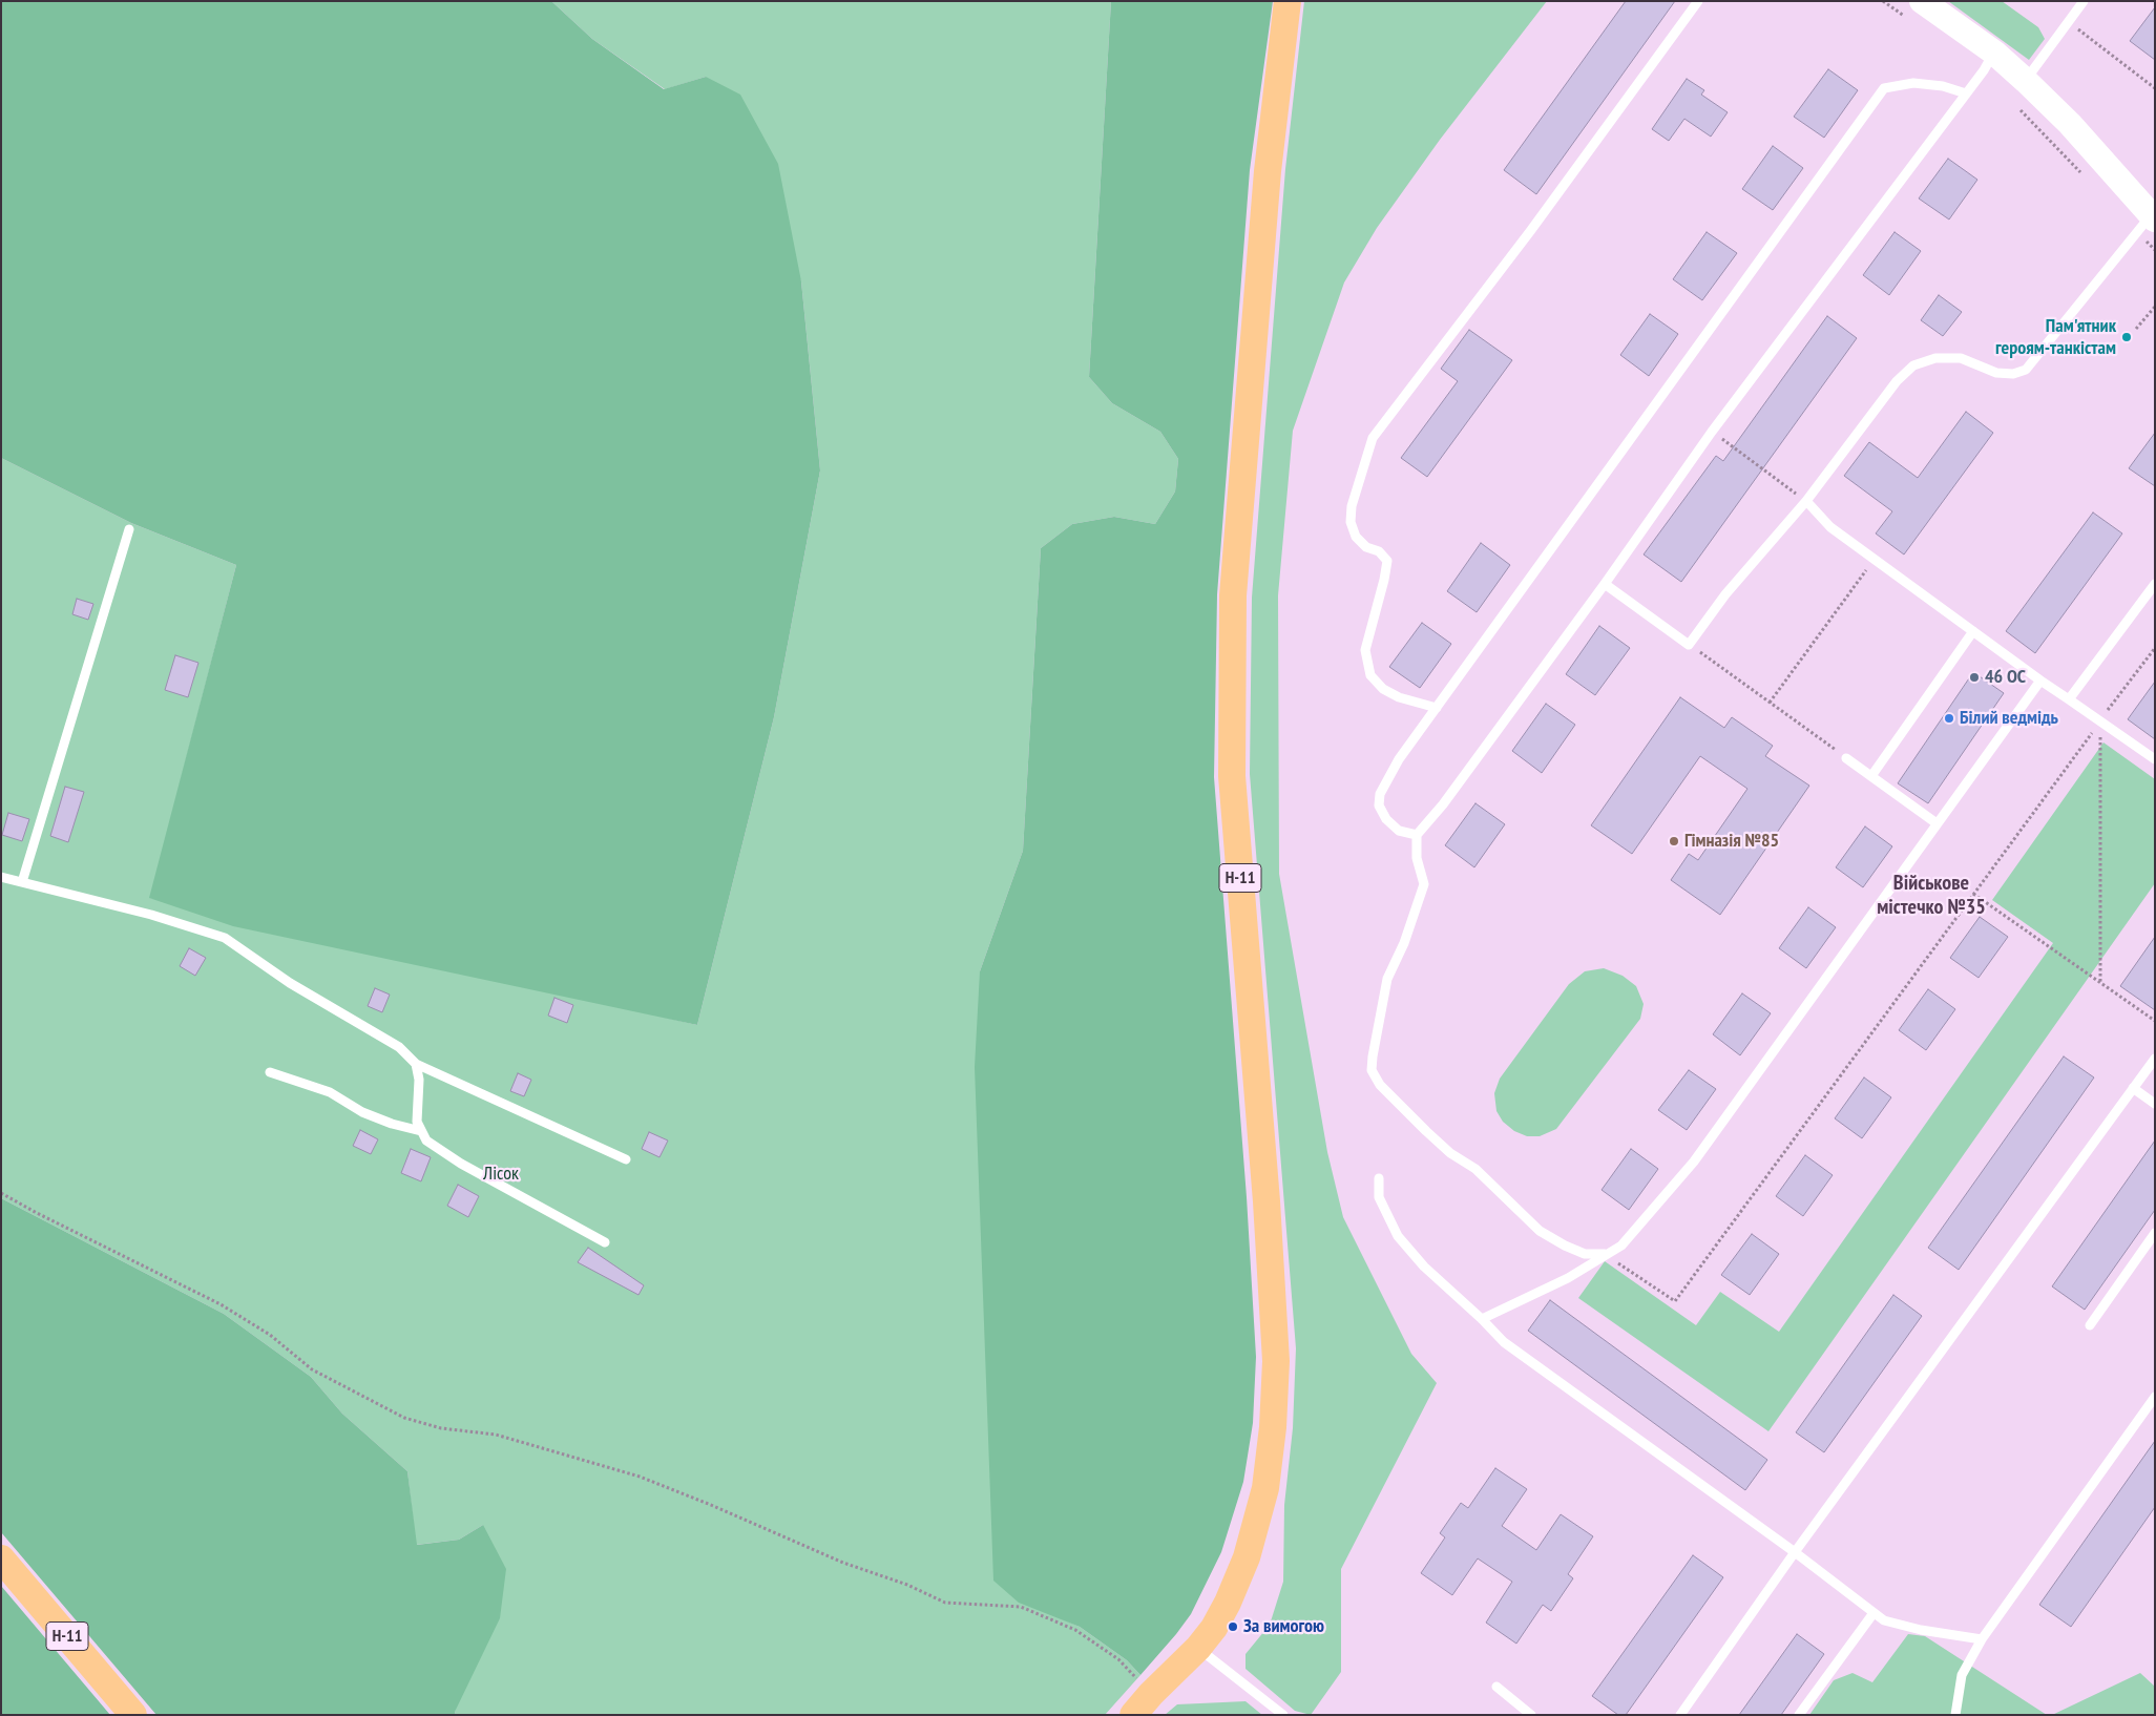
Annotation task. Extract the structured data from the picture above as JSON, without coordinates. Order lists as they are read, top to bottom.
{
  "streets": {
    "main road": ["Н-11"]
  },
  "districts": ["Військове містечко №35"],
  "parks": ["Лісок"],
  "places": [
    "Пам'ятник героям-танкістам",
    "46 ОС",
    "Білий ведмідь",
    "Гімназія №85",
    "За вимогою"
  ]
}
